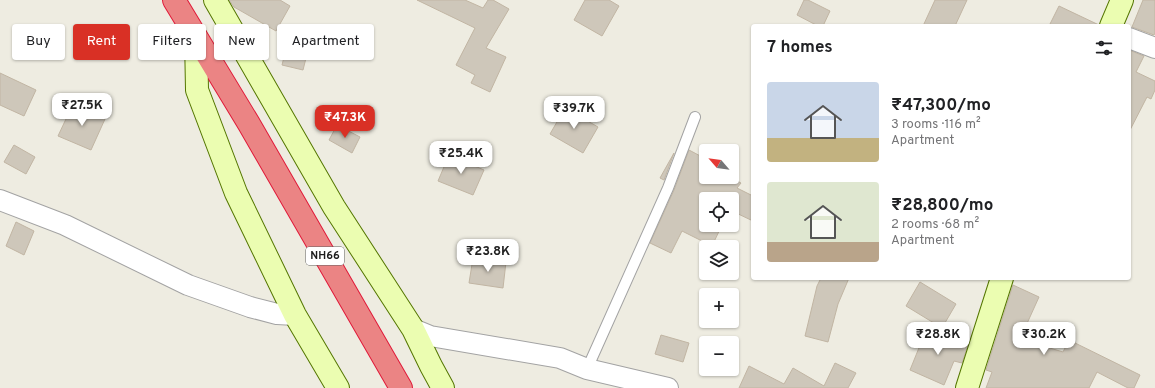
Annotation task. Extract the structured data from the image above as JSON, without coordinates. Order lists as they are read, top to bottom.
{
  "streets": {
    "highway": ["NH66"]
  },
  "north": "top left",
  "page": {
    "chip": [
      "Buy",
      "Rent",
      "Filters",
      "New",
      "Apartment"
    ],
    "heading": "7 homes",
    "list": [
      {
        "name": "₹47,300/mo",
        "note": "3 rooms · 116 m² · Apartment"
      },
      {
        "name": "₹28,800/mo",
        "note": "2 rooms · 68 m² · Apartment"
      }
    ],
    "price": [
      "₹27.5K",
      "₹39.7K",
      "₹47.3K",
      "₹25.4K",
      "₹23.8K",
      "₹28.8K",
      "₹30.2K"
    ],
    "map_buttons": ["+", "−"]
  }
}
